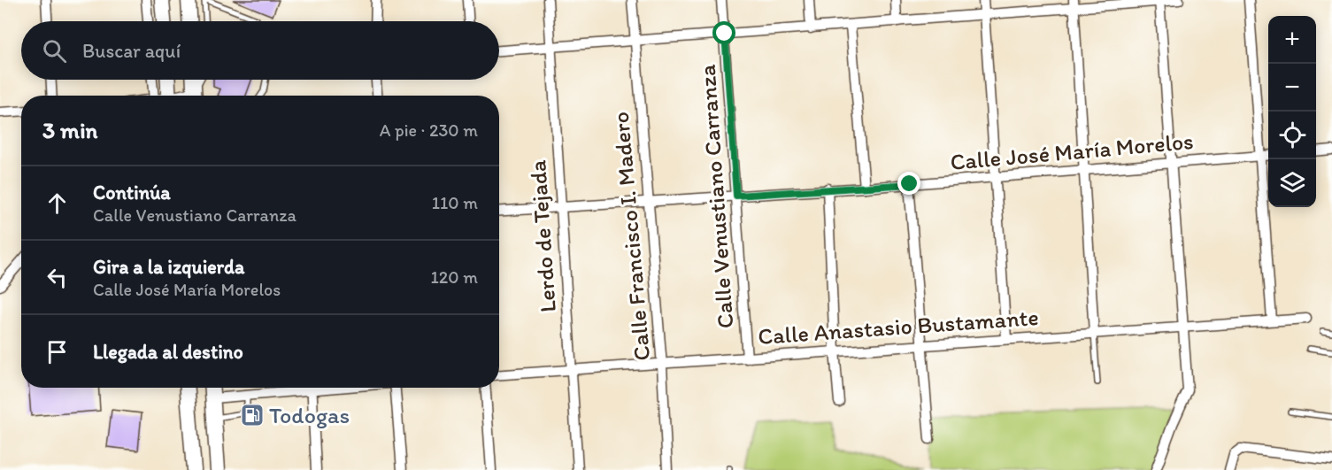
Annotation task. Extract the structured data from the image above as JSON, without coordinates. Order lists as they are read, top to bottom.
{
  "streets": {
    "street": [
      "Calle José María Morelos",
      "Calle Venustiano Carranza",
      "Lerdo de Tejada",
      "Calle Francisco I. Madero",
      "Calle Anastasio Bustamante"
    ]
  },
  "crossings": [
    ["Calle José María Morelos", "Calle Venustiano Carranza"],
    ["Calle José María Morelos", "Lerdo de Tejada"],
    ["Calle José María Morelos", "Calle Francisco I. Madero"],
    ["Calle Venustiano Carranza", "Calle Anastasio Bustamante"],
    ["Lerdo de Tejada", "Calle Anastasio Bustamante"],
    ["Calle Francisco I. Madero", "Calle Anastasio Bustamante"]
  ],
  "places": {
    "fuel station": ["Todogas"]
  },
  "page": {
    "map_buttons": ["+", "−"],
    "search": "Buscar aquí",
    "heading": ["3 min", "A pie · 230 m"],
    "list": [
      ["Continúa", "Calle Venustiano Carranza", "110 m"],
      ["Gira a la izquierda", "Calle José María Morelos", "120 m"],
      "Llegada al destino"
    ]
  }
}
